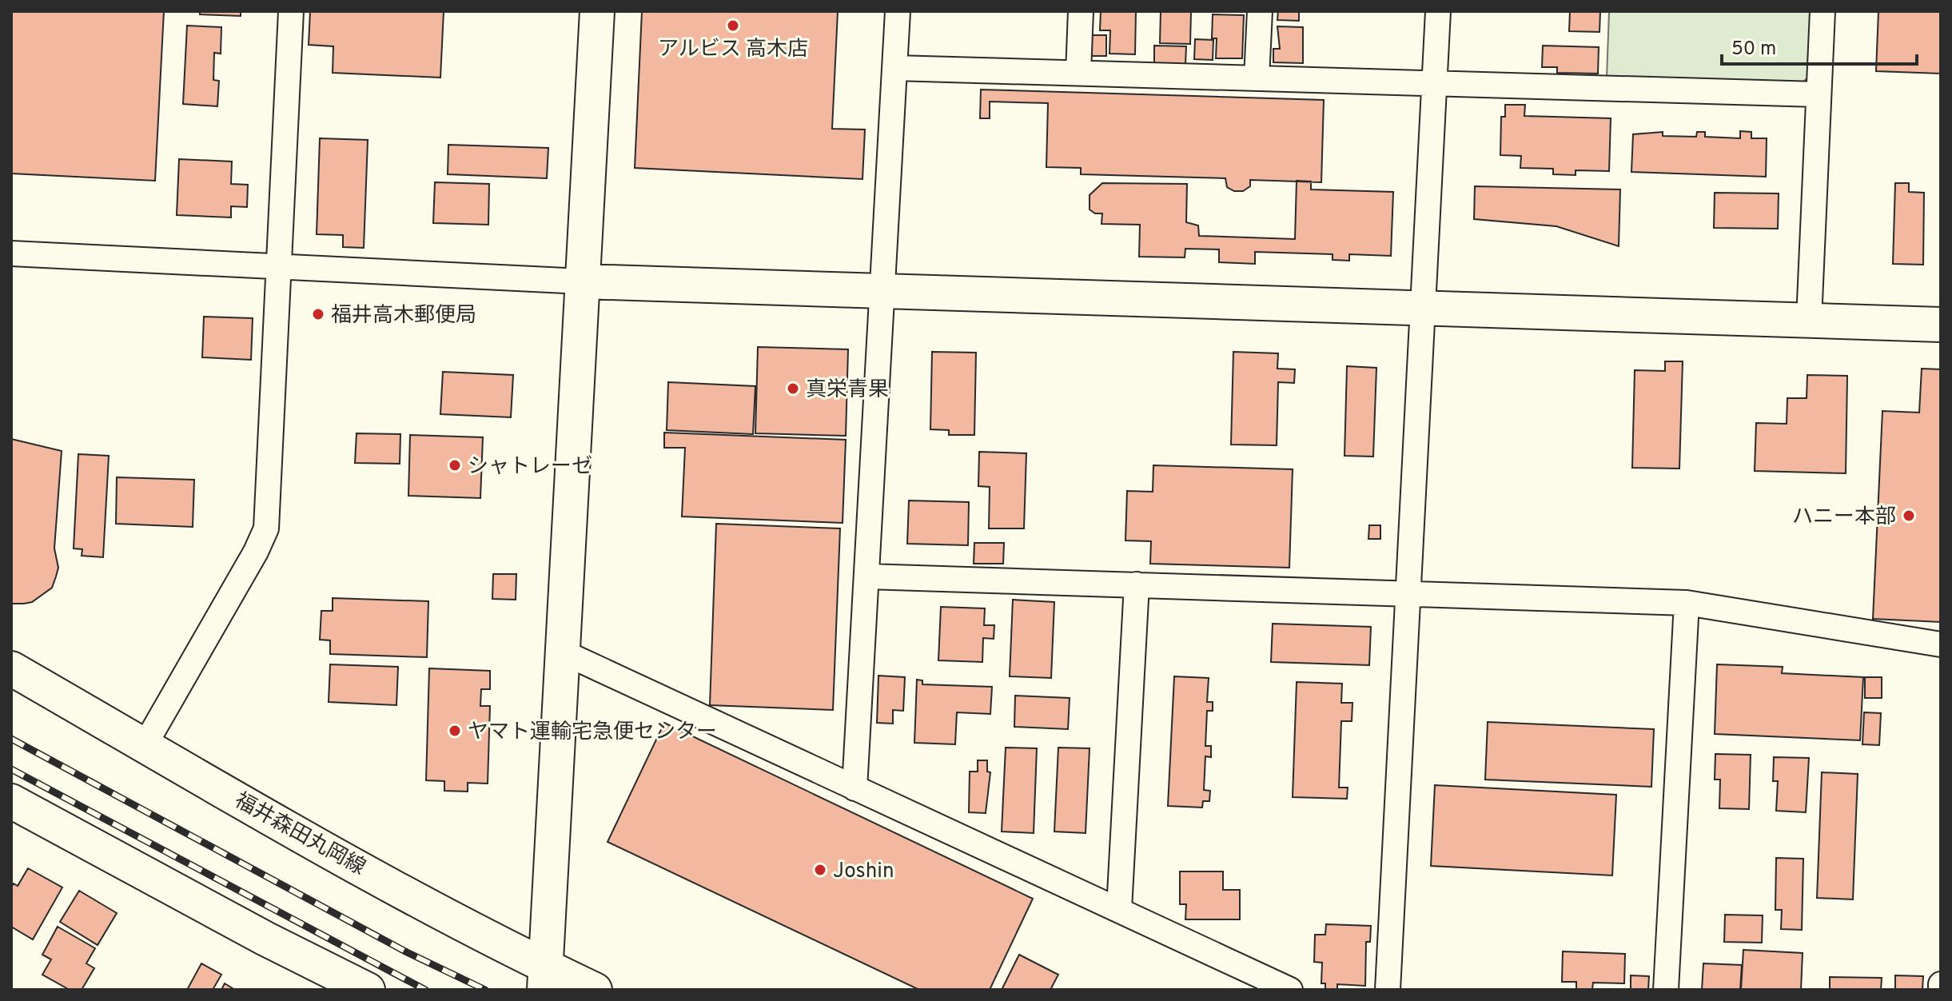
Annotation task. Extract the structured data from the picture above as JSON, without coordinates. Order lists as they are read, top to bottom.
{
  "streets": {
    "street": ["福井森田丸岡線"]
  },
  "places": [
    "アルビス 高木店",
    "福井高木郵便局",
    "真栄青果",
    "シャトレーゼ",
    "ハニー本部",
    "ヤマト運輸宅急便センター",
    "Joshin"
  ],
  "scale_bar": "50 m"
}
